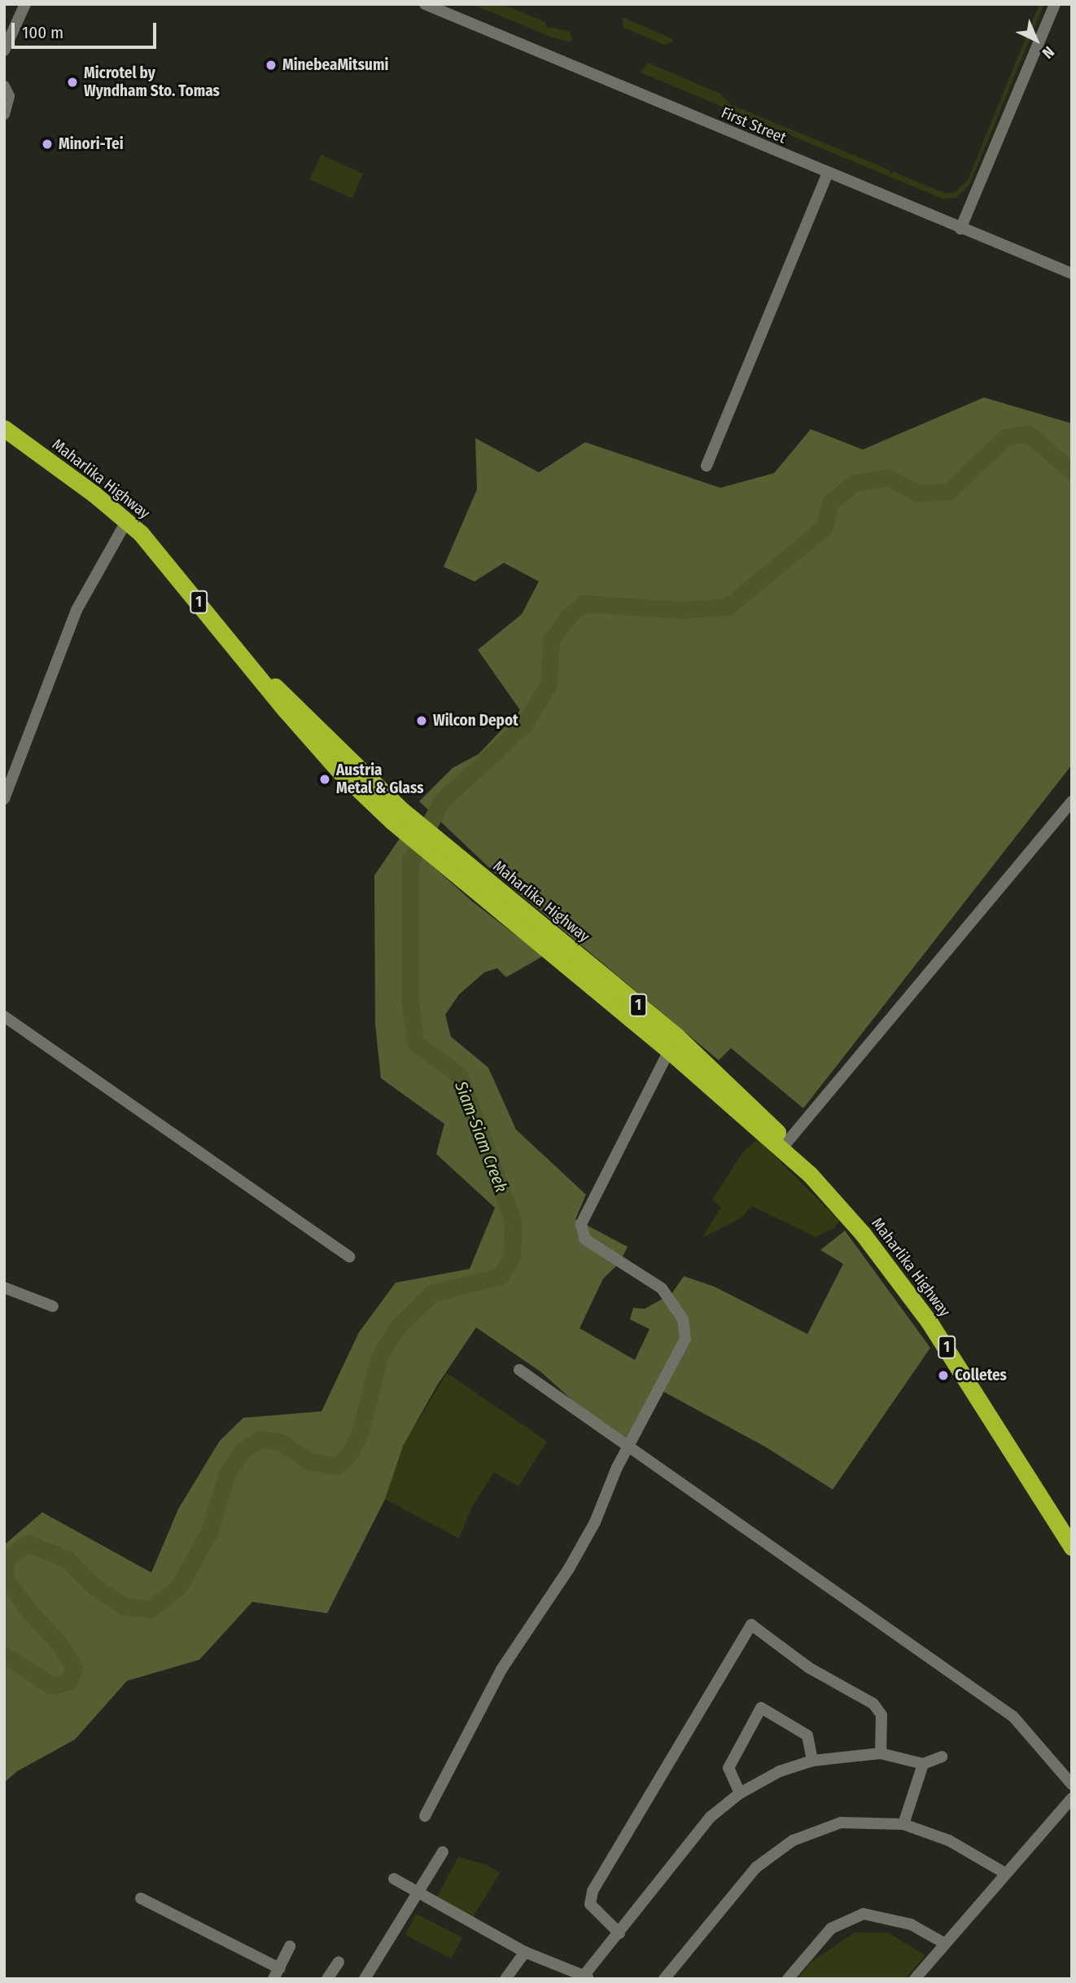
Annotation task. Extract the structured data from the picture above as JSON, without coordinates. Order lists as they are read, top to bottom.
{
  "streets": {
    "highway": ["Maharlika Highway", "1"],
    "street": ["First Street"]
  },
  "water": ["Siam-Siam Creek"],
  "places": [
    "MinebeaMitsumi",
    "Microtel by Wyndham Sto. Tomas",
    "Minori-Tei",
    "Wilcon Depot",
    "Austria Metal & Glass",
    "Colletes"
  ],
  "scale_bar": "100 m",
  "north": "bottom right"
}
